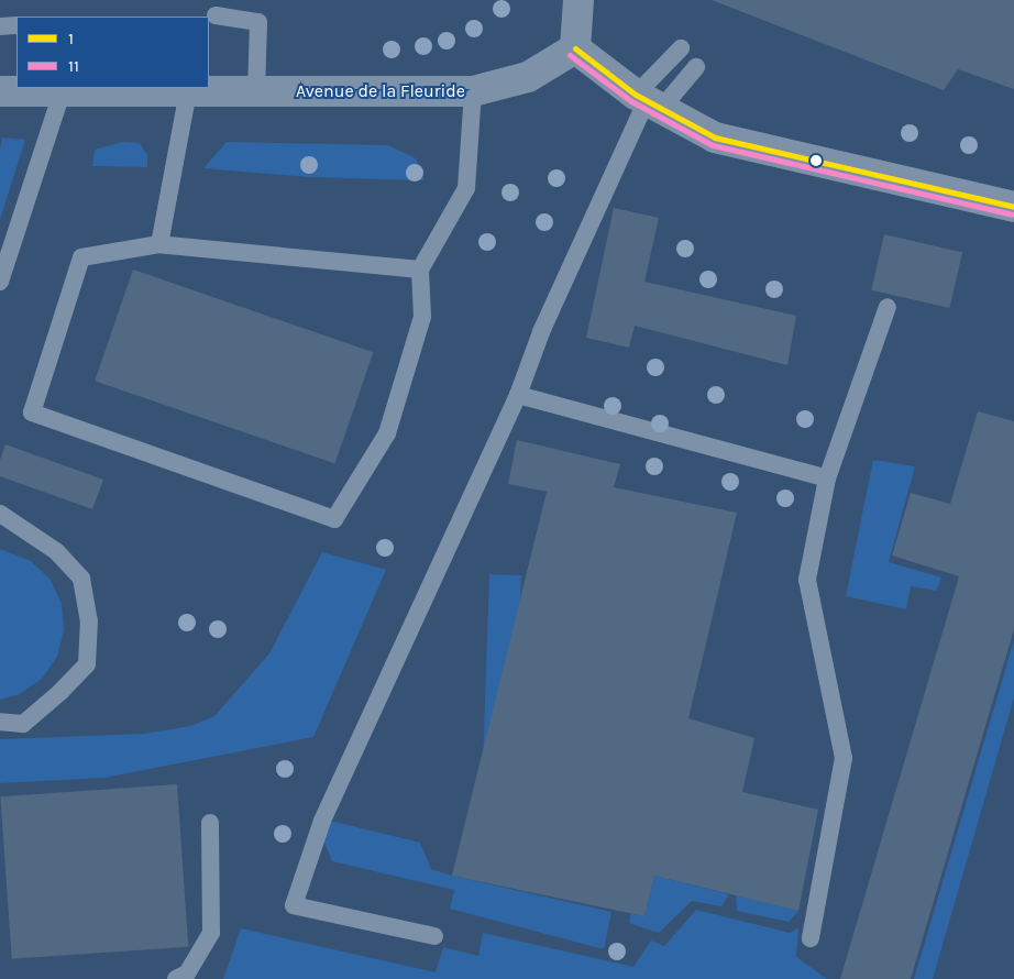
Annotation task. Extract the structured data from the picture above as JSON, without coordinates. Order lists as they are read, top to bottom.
{
  "streets": {
    "street": ["Avenue de la Fleuride"]
  },
  "lines": ["transit line 1", "transit line 11"],
  "legend": ["1", "11"]
}
